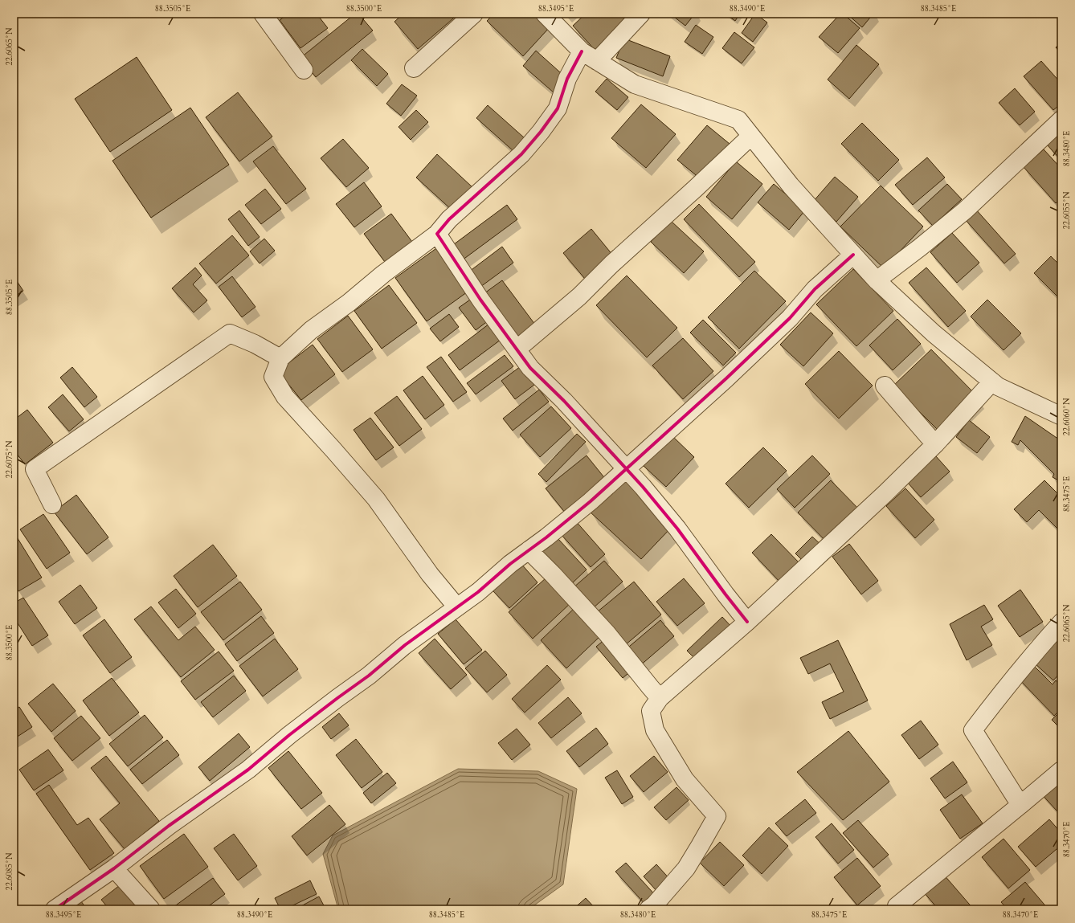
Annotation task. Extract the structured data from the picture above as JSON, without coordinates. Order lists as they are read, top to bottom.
{
  "coordinates": [
    "88.3505°E",
    "88.3500°E",
    "88.3495°E",
    "88.3490°E",
    "88.3485°E",
    "22.6065°N",
    "88.3480°E",
    "22.6055°N",
    "22.6060°N",
    "22.6075°N",
    "88.3475°E",
    "88.3470°E",
    "22.6085°N"
  ]
}
